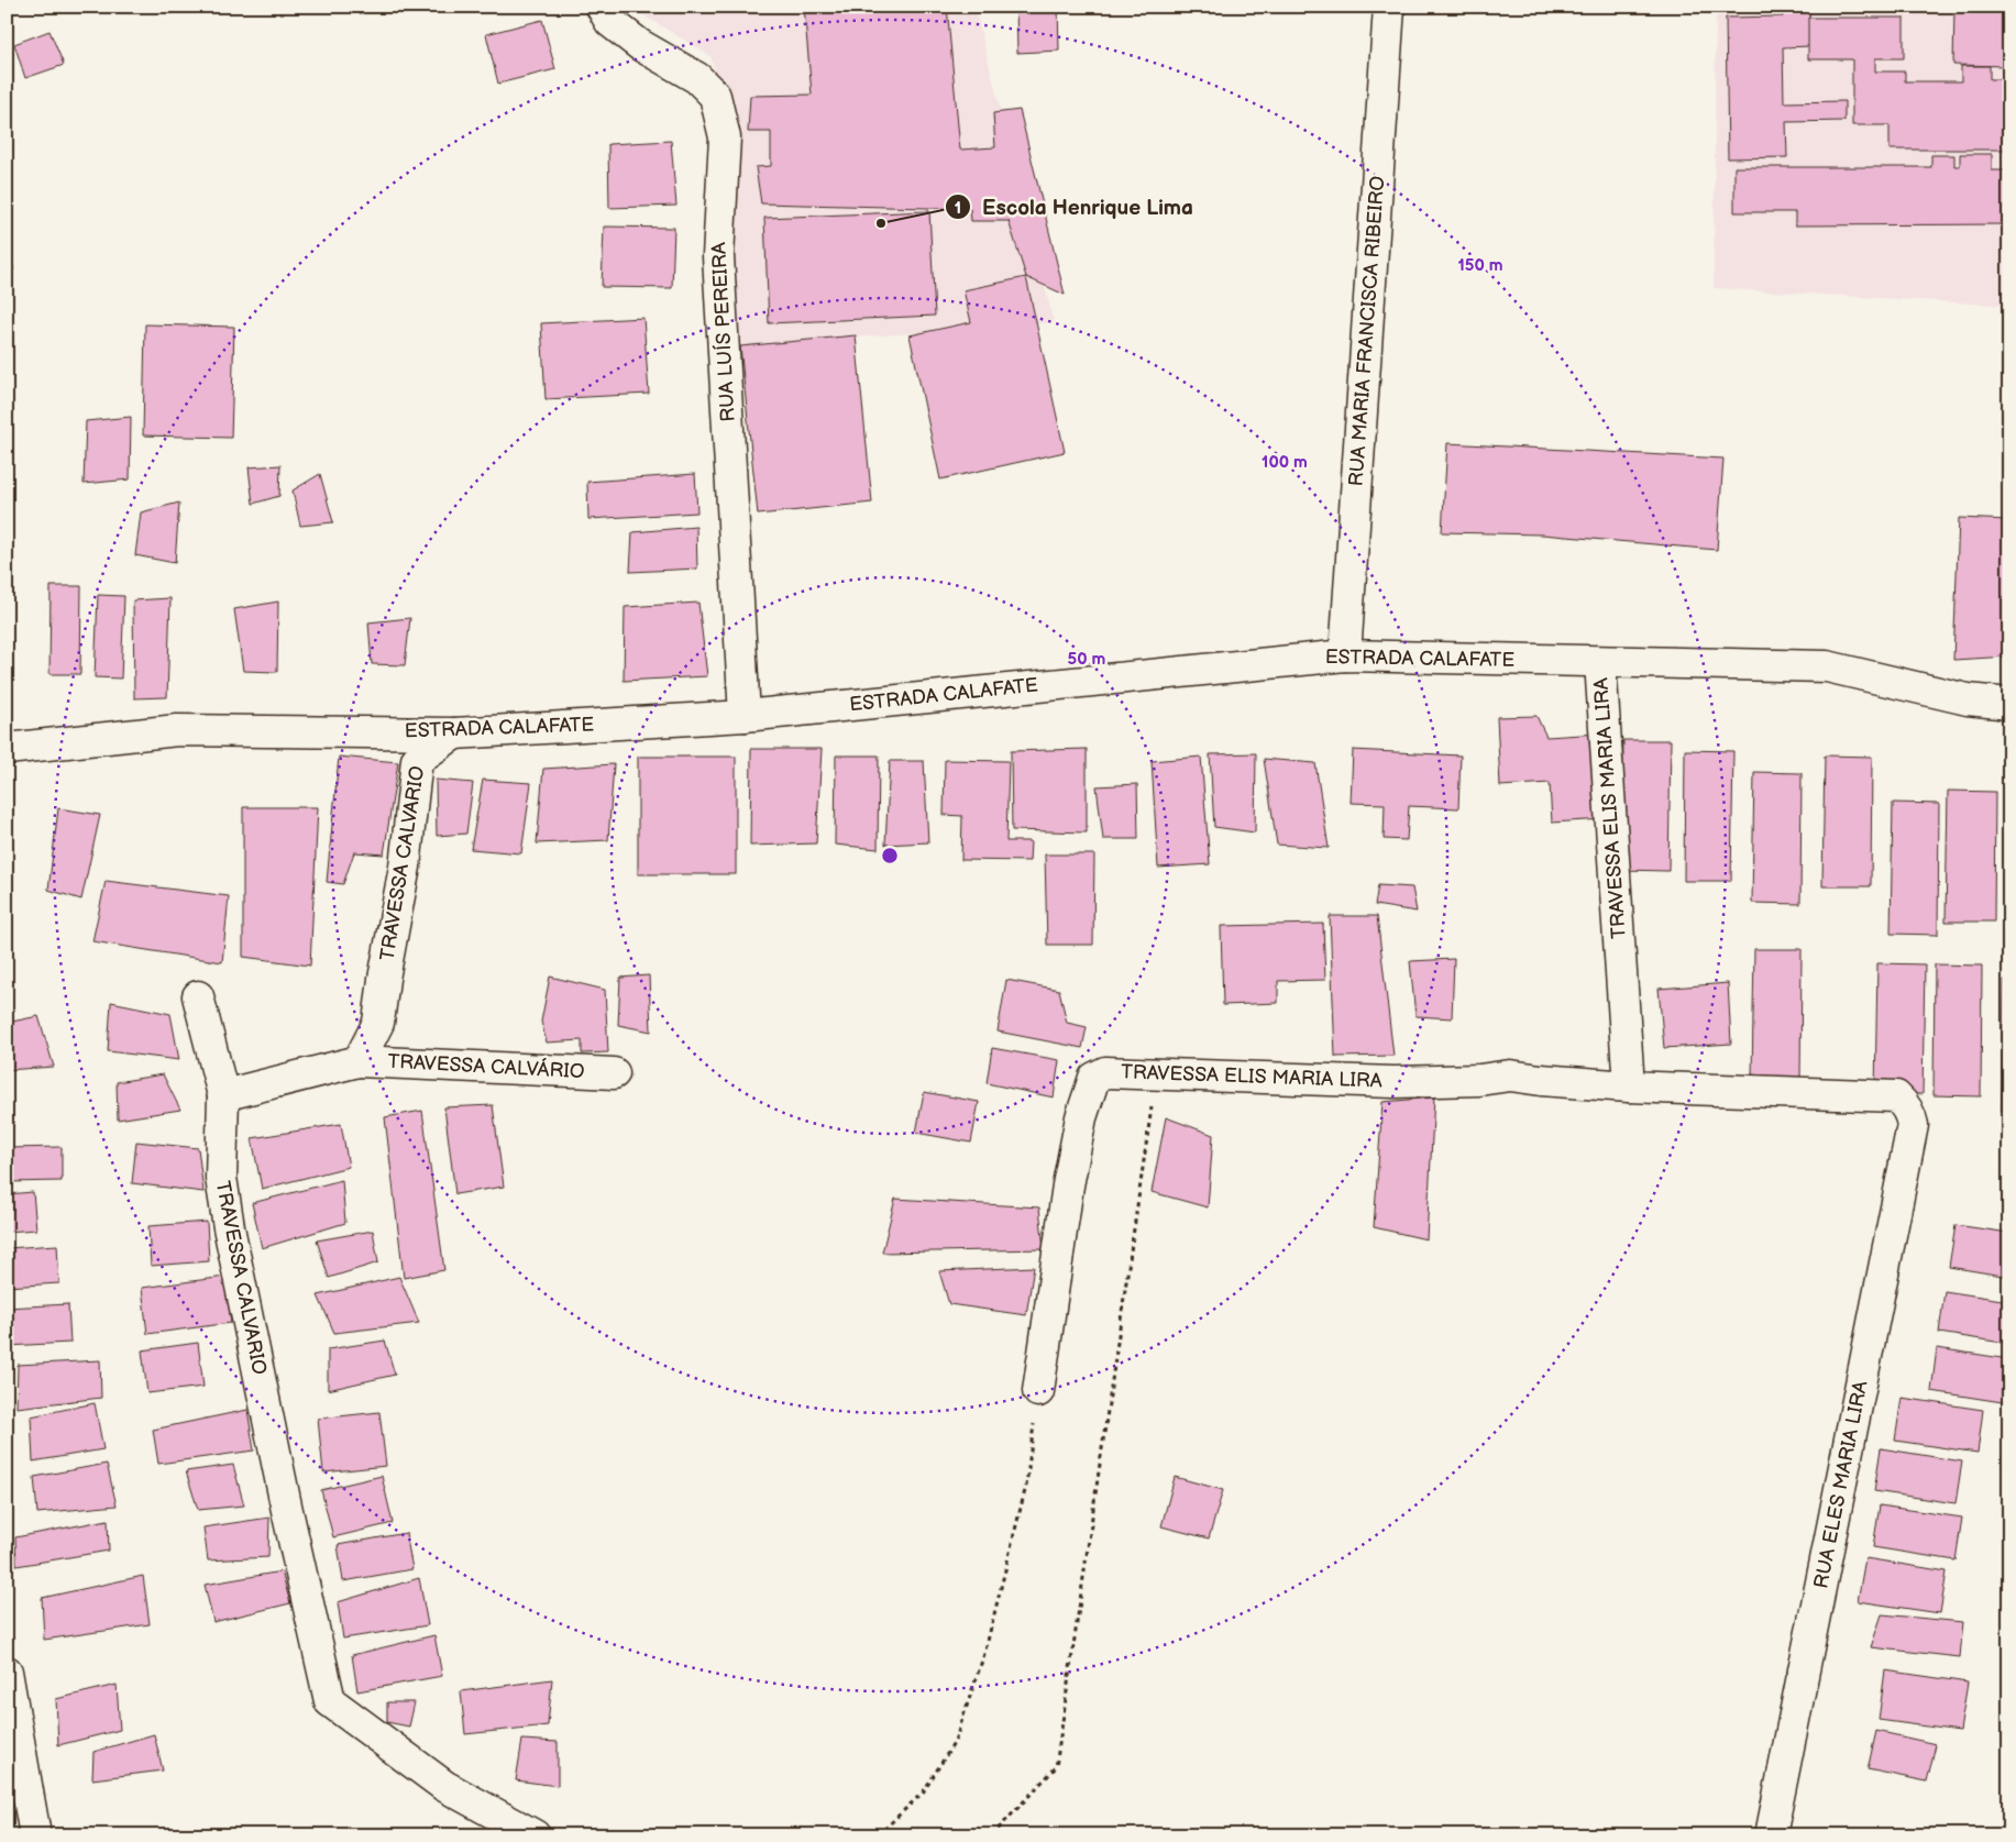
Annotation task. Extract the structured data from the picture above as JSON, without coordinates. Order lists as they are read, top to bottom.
{
  "streets": {
    "street": [
      "RUA MARIA FRANCISCA RIBEIRO",
      "RUA LUÍS PEREIRA",
      "ESTRADA CALAFATE",
      "TRAVESSA ELIS MARIA LIRA",
      "TRAVESSA CALVARIO",
      "TRAVESSA CALVÁRIO",
      "RUA ELES MARIA LIRA"
    ]
  },
  "crossings": [
    ["RUA MARIA FRANCISCA RIBEIRO", "ESTRADA CALAFATE"],
    ["RUA LUÍS PEREIRA", "ESTRADA CALAFATE"],
    ["ESTRADA CALAFATE", "TRAVESSA ELIS MARIA LIRA"],
    ["ESTRADA CALAFATE", "TRAVESSA CALVARIO"],
    ["TRAVESSA ELIS MARIA LIRA", "RUA ELES MARIA LIRA"],
    ["TRAVESSA CALVARIO", "TRAVESSA CALVÁRIO"]
  ],
  "places": ["Escola Henrique Lima"],
  "rings": ["150 m", "100 m", "50 m"]
}
